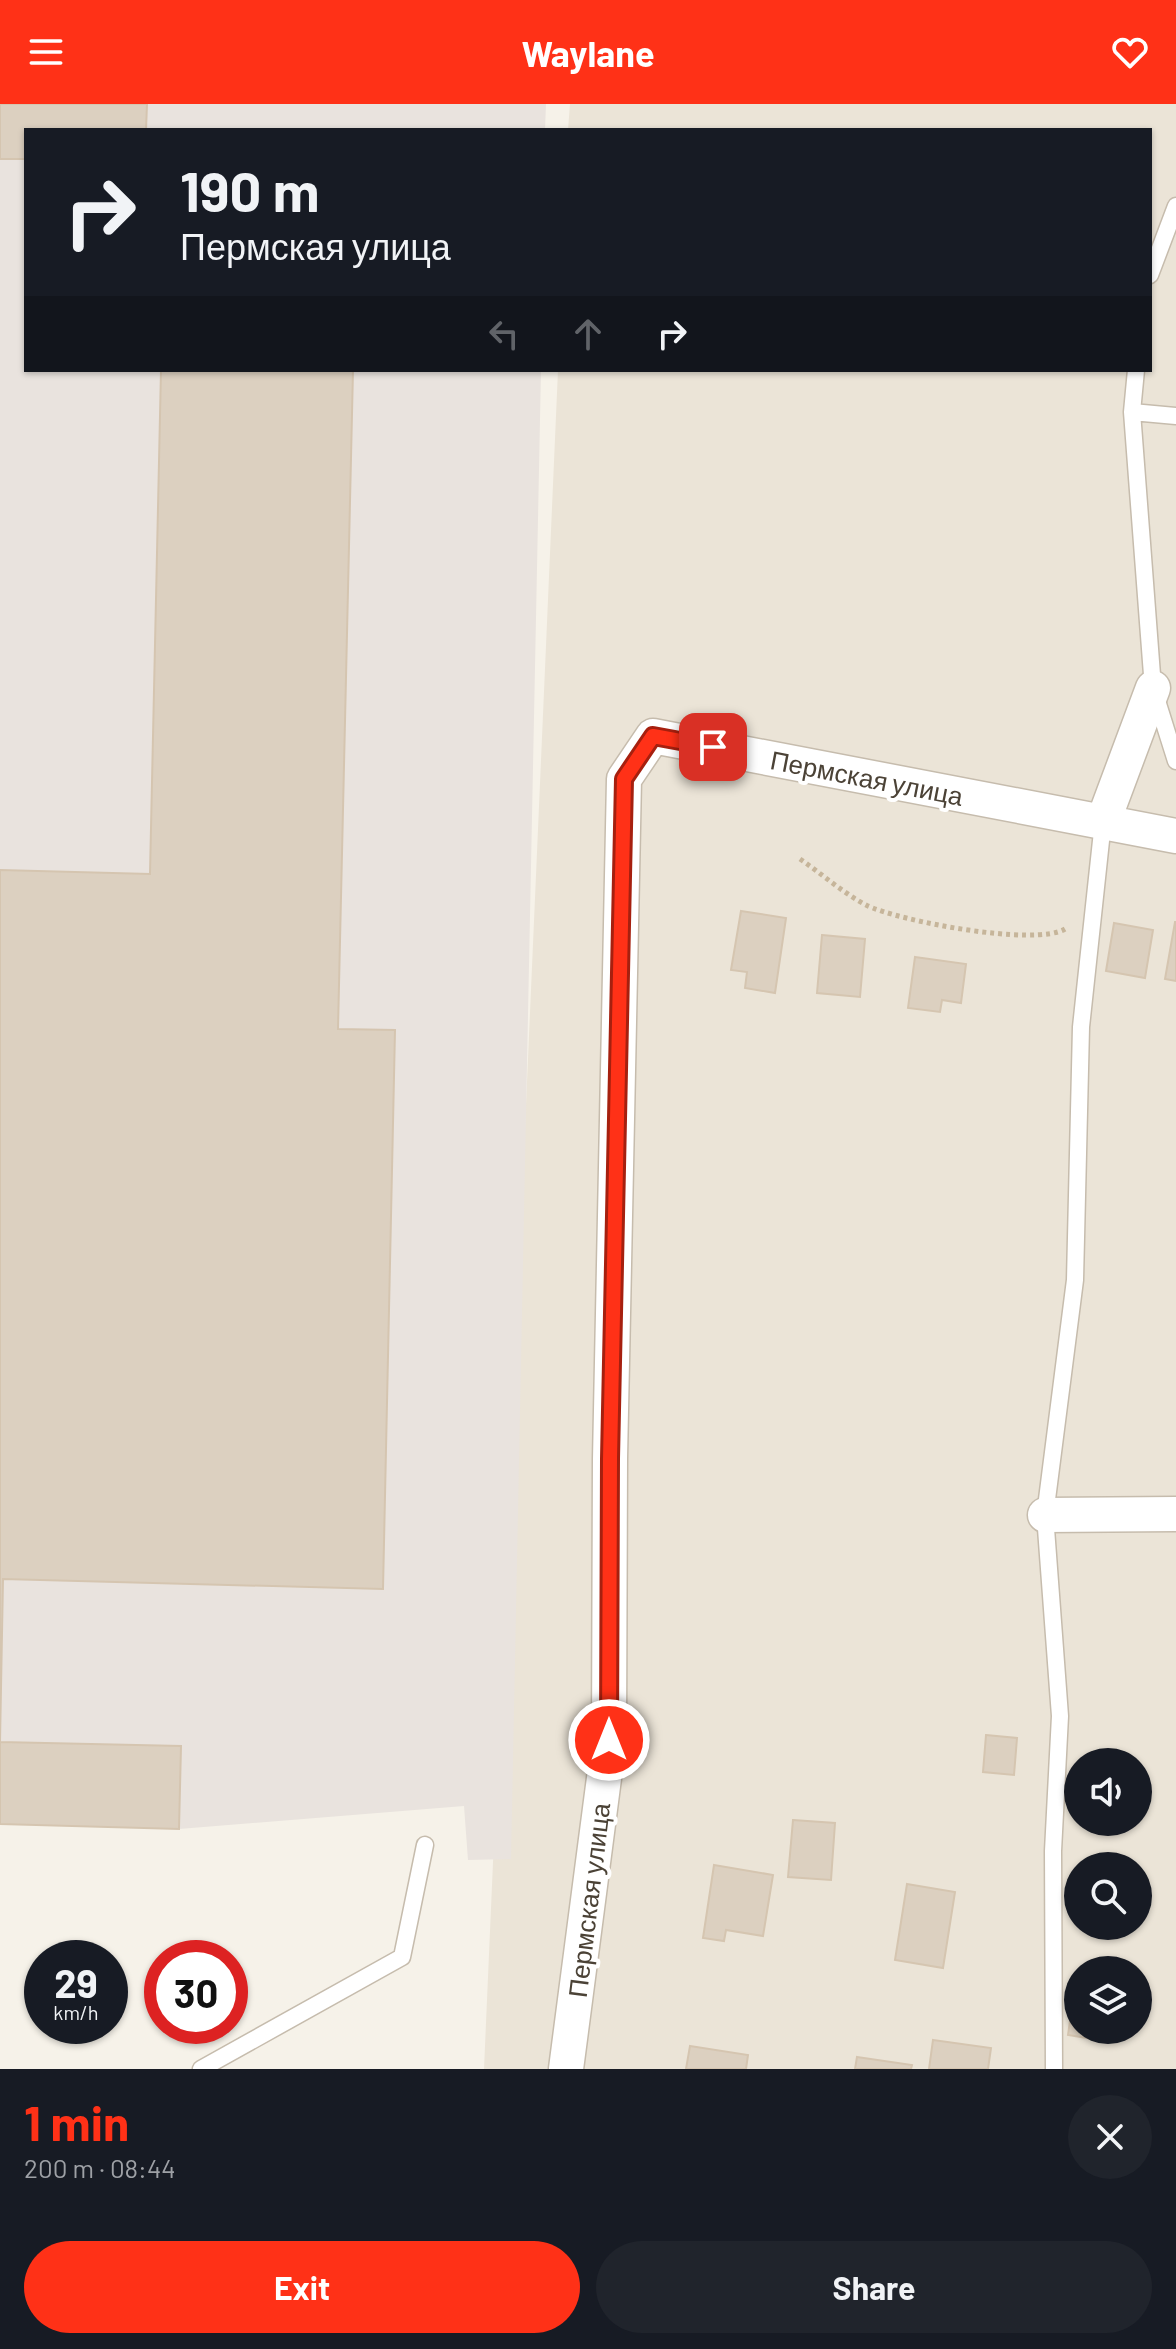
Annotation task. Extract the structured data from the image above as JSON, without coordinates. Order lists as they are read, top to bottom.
{
  "streets": {
    "street": ["Пермская улица"]
  },
  "page": {
    "header": "Waylane",
    "turn": ["190 m", "Пермская улица"],
    "speed": "29 km/h",
    "limit": "30",
    "heading": ["1 min", "200 m · 08:44"],
    "buttons": ["Exit", "Share"]
  }
}
